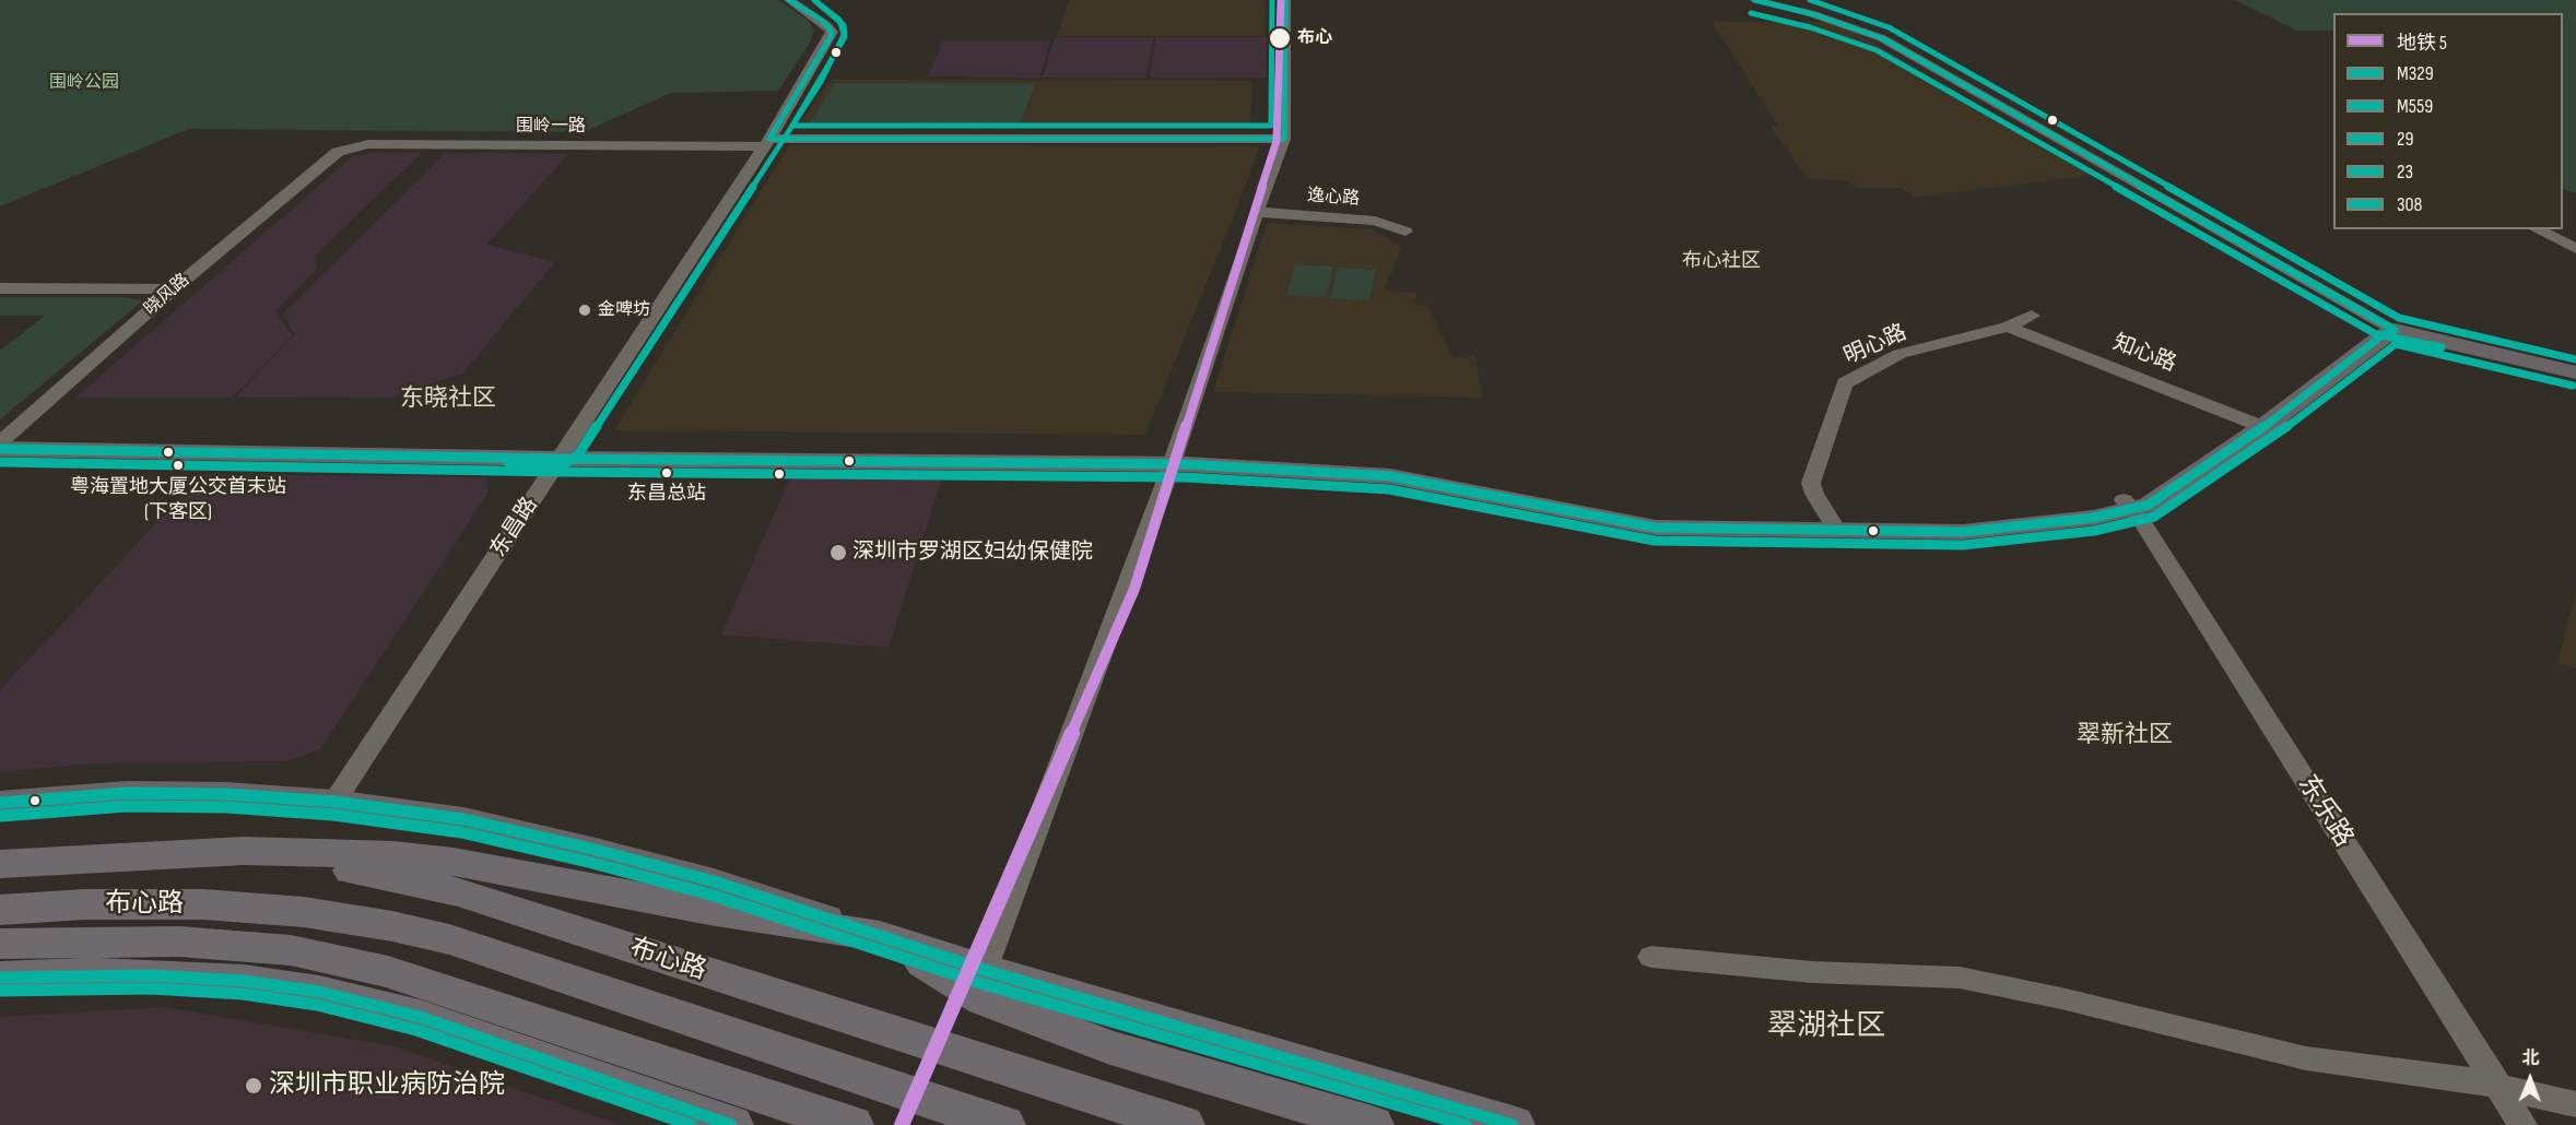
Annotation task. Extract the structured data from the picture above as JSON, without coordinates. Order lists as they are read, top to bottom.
{
  "streets": {
    "highway": ["布心路"],
    "street": [
      "围岭一路",
      "逸心路",
      "晓风路",
      "明心路",
      "知心路",
      "东昌路",
      "东乐路"
    ]
  },
  "crossings": [
    ["围岭一路", "晓风路"],
    ["围岭一路", "东昌路"],
    ["明心路", "知心路"]
  ],
  "districts": [
    "布心社区",
    "东晓社区",
    "翠新社区",
    "翠湖社区"
  ],
  "parks": ["围岭公园"],
  "places": [
    "布心",
    "金啤坊",
    "粤海置地大厦公交首末站 (下客区)",
    "东昌总站",
    "深圳市罗湖区妇幼保健院",
    "深圳市职业病防治院"
  ],
  "lines": [
    "metro line 5",
    "transit line M329",
    "transit line M559",
    "transit line 29",
    "transit line 23",
    "transit line 308"
  ],
  "legend": [
    "地铁 5",
    "M329",
    "M559",
    "29",
    "23",
    "308"
  ],
  "north": "top"
}
